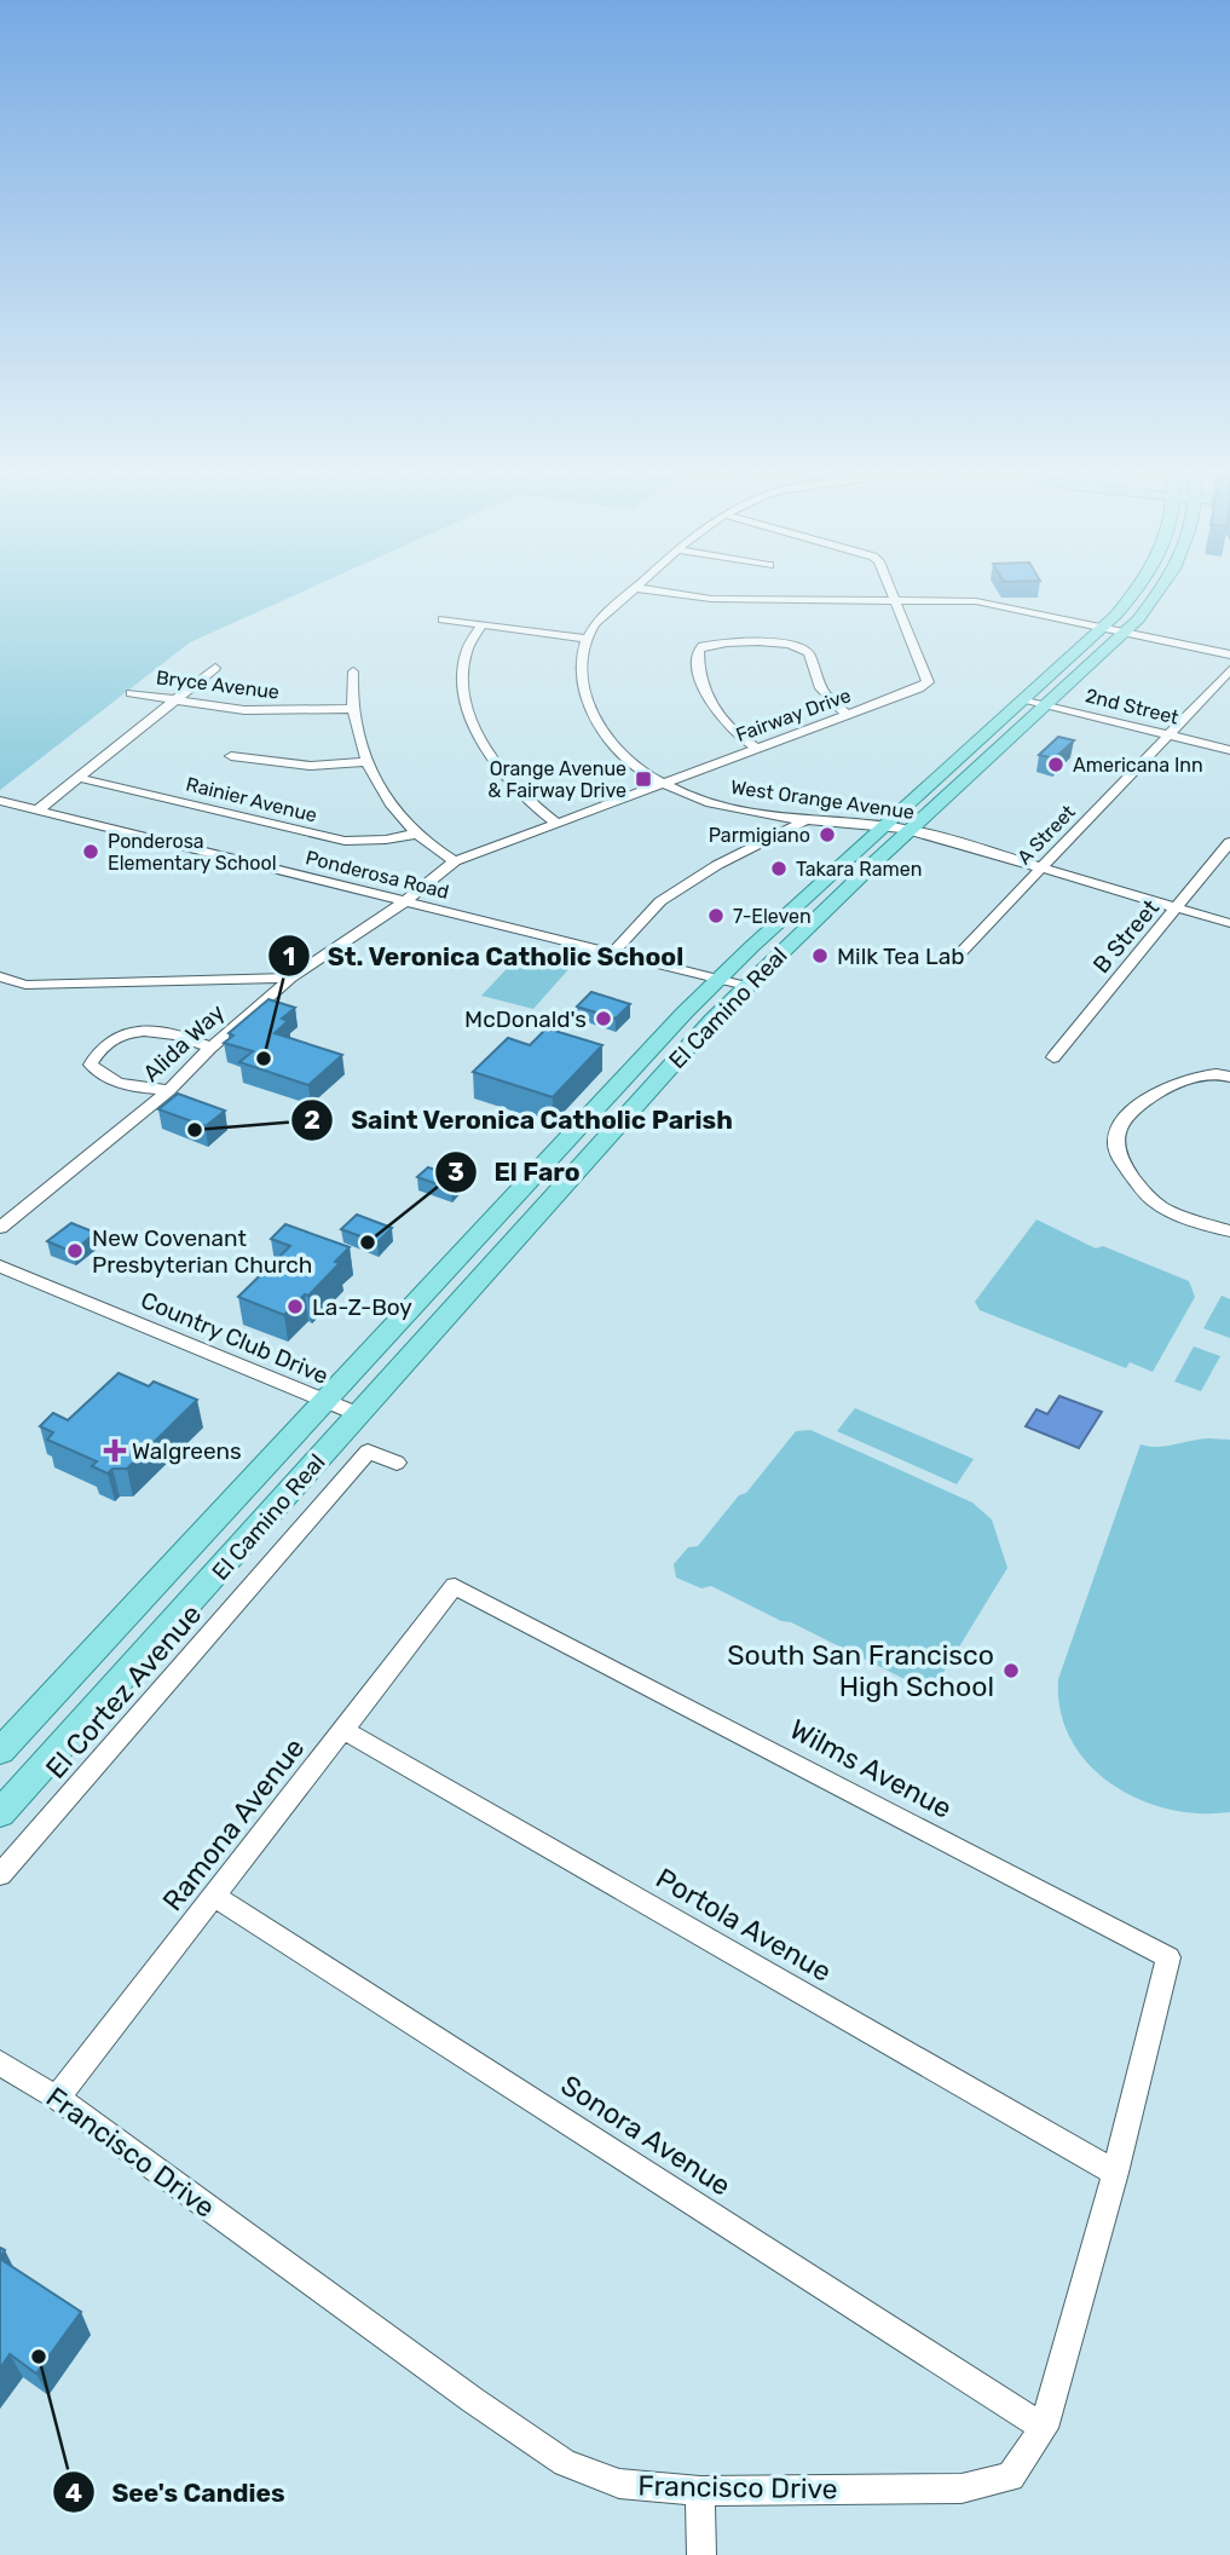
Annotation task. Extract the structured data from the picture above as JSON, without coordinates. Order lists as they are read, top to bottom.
{
  "streets": {
    "main road": ["El Camino Real"],
    "street": [
      "Bryce Avenue",
      "2nd Street",
      "Fairway Drive",
      "Rainier Avenue",
      "West Orange Avenue",
      "A Street",
      "Ponderosa Road",
      "B Street",
      "Alida Way",
      "Country Club Drive",
      "El Cortez Avenue",
      "Wilms Avenue",
      "Ramona Avenue",
      "Portola Avenue",
      "Sonora Avenue",
      "Francisco Drive"
    ]
  },
  "crossings": [
    ["2nd Street", "A Street"],
    ["2nd Street", "El Camino Real"],
    ["Fairway Drive", "West Orange Avenue"],
    ["Fairway Drive", "Ponderosa Road"],
    ["Fairway Drive", "Alida Way"],
    ["West Orange Avenue", "A Street"],
    ["West Orange Avenue", "B Street"],
    ["West Orange Avenue", "El Camino Real"],
    ["Ponderosa Road", "El Camino Real"],
    ["Ponderosa Road", "Alida Way"],
    ["El Camino Real", "Country Club Drive"],
    ["Wilms Avenue", "Ramona Avenue"],
    ["Wilms Avenue", "Francisco Drive"],
    ["Ramona Avenue", "Portola Avenue"],
    ["Ramona Avenue", "Sonora Avenue"],
    ["Ramona Avenue", "Francisco Drive"],
    ["Portola Avenue", "Francisco Drive"],
    ["Sonora Avenue", "Francisco Drive"]
  ],
  "places": {
    "other": [
      "Americana Inn",
      "Parmigiano",
      "Ponderosa Elementary School",
      "Takara Ramen",
      "7-Eleven",
      "Milk Tea Lab",
      "McDonald's",
      "St. Veronica Catholic School",
      "Saint Veronica Catholic Parish",
      "El Faro",
      "New Covenant Presbyterian Church",
      "La-Z-Boy",
      "South San Francisco High School",
      "See's Candies"
    ],
    "transit": ["Orange Avenue & Fairway Drive"],
    "health": ["Walgreens"]
  }
}
